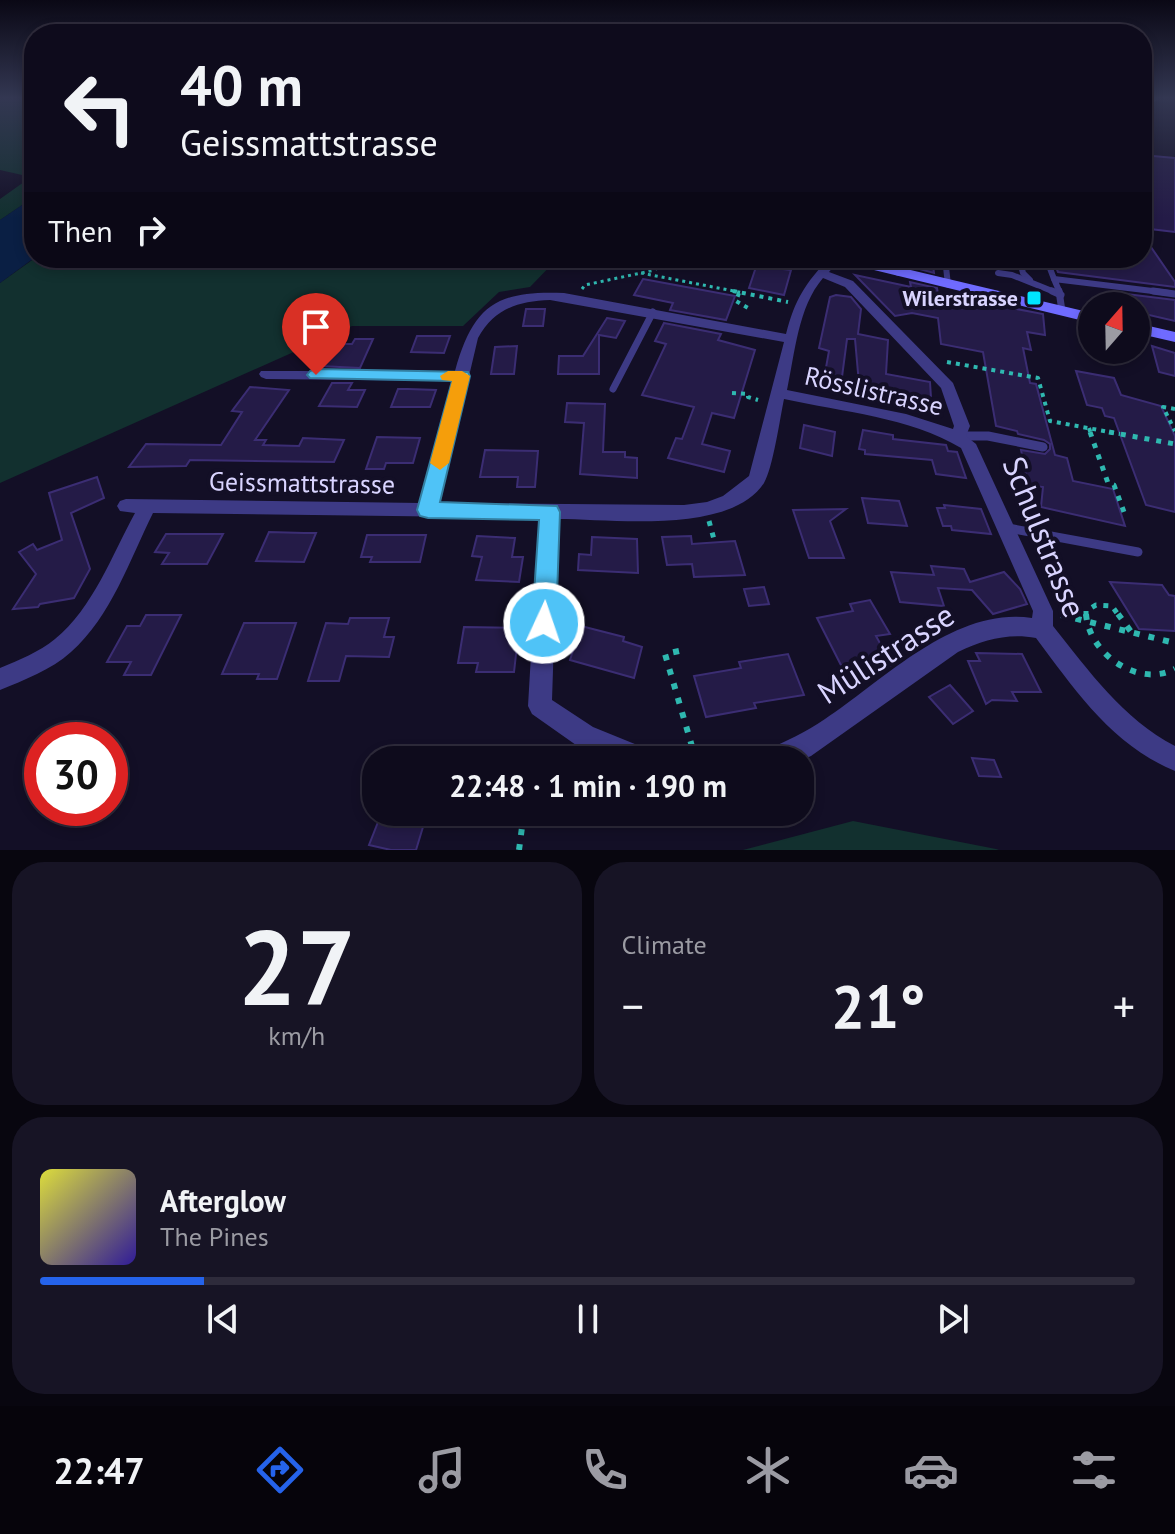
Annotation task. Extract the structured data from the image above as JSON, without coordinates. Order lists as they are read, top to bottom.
{
  "streets": {
    "street": [
      "Rösslistrasse",
      "Geissmattstrasse",
      "Schulstrasse",
      "Mülistrasse"
    ]
  },
  "crossings": [
    ["Rösslistrasse", "Geissmattstrasse"],
    ["Rösslistrasse", "Schulstrasse"],
    ["Schulstrasse", "Mülistrasse"]
  ],
  "places": {
    "transit": ["Wilerstrasse"]
  },
  "north": "top",
  "page": {
    "turn": ["40 m", "Geissmattstrasse"],
    "then": "Then",
    "limit": "30",
    "trip": "22:48 · 1 min · 190 m",
    "tile": [
      ["27", "km/h"],
      "Climate"
    ],
    "heat": ["−", "21°", "+"],
    "song": ["Afterglow", "The Pines"],
    "tabs": "22:47"
  }
}
